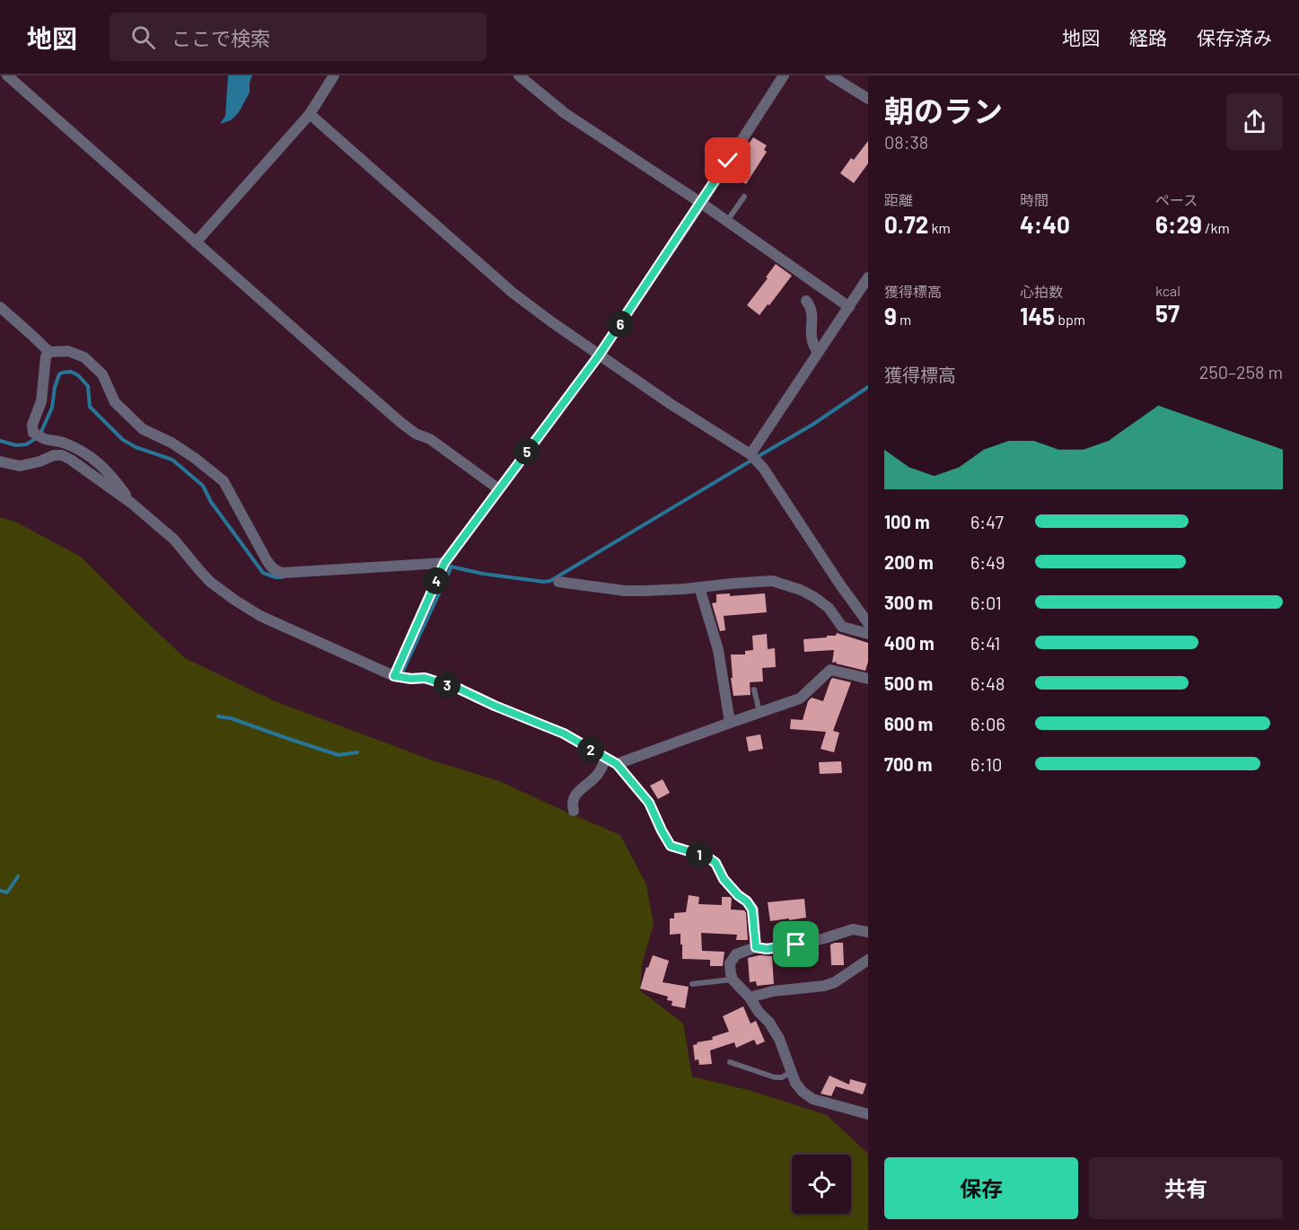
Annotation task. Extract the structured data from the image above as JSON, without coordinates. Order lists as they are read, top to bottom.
{
  "page": {
    "header": "地図",
    "search": "ここで検索",
    "nav": ["地図", "経路", "保存済み"],
    "heading": ["朝のラン", "08:38"],
    "stats": [
      ["距離", "0.72 km"],
      ["時間", "4:40"],
      ["ペース", "6:29 /km"],
      ["獲得標高", "9 m"],
      ["心拍数", "145 bpm"],
      ["kcal", "57"]
    ],
    "pins": [
      "6",
      "5",
      "4",
      "3",
      "2",
      "1"
    ],
    "chart": ["獲得標高", "250–258 m"],
    "list": [
      {
        "name": "100 m",
        "note": "6:47"
      },
      {
        "name": "200 m",
        "note": "6:49"
      },
      {
        "name": "300 m",
        "note": "6:01"
      },
      {
        "name": "400 m",
        "note": "6:41"
      },
      {
        "name": "500 m",
        "note": "6:48"
      },
      {
        "name": "600 m",
        "note": "6:06"
      },
      {
        "name": "700 m",
        "note": "6:10"
      }
    ],
    "buttons": ["保存", "共有"]
  }
}
